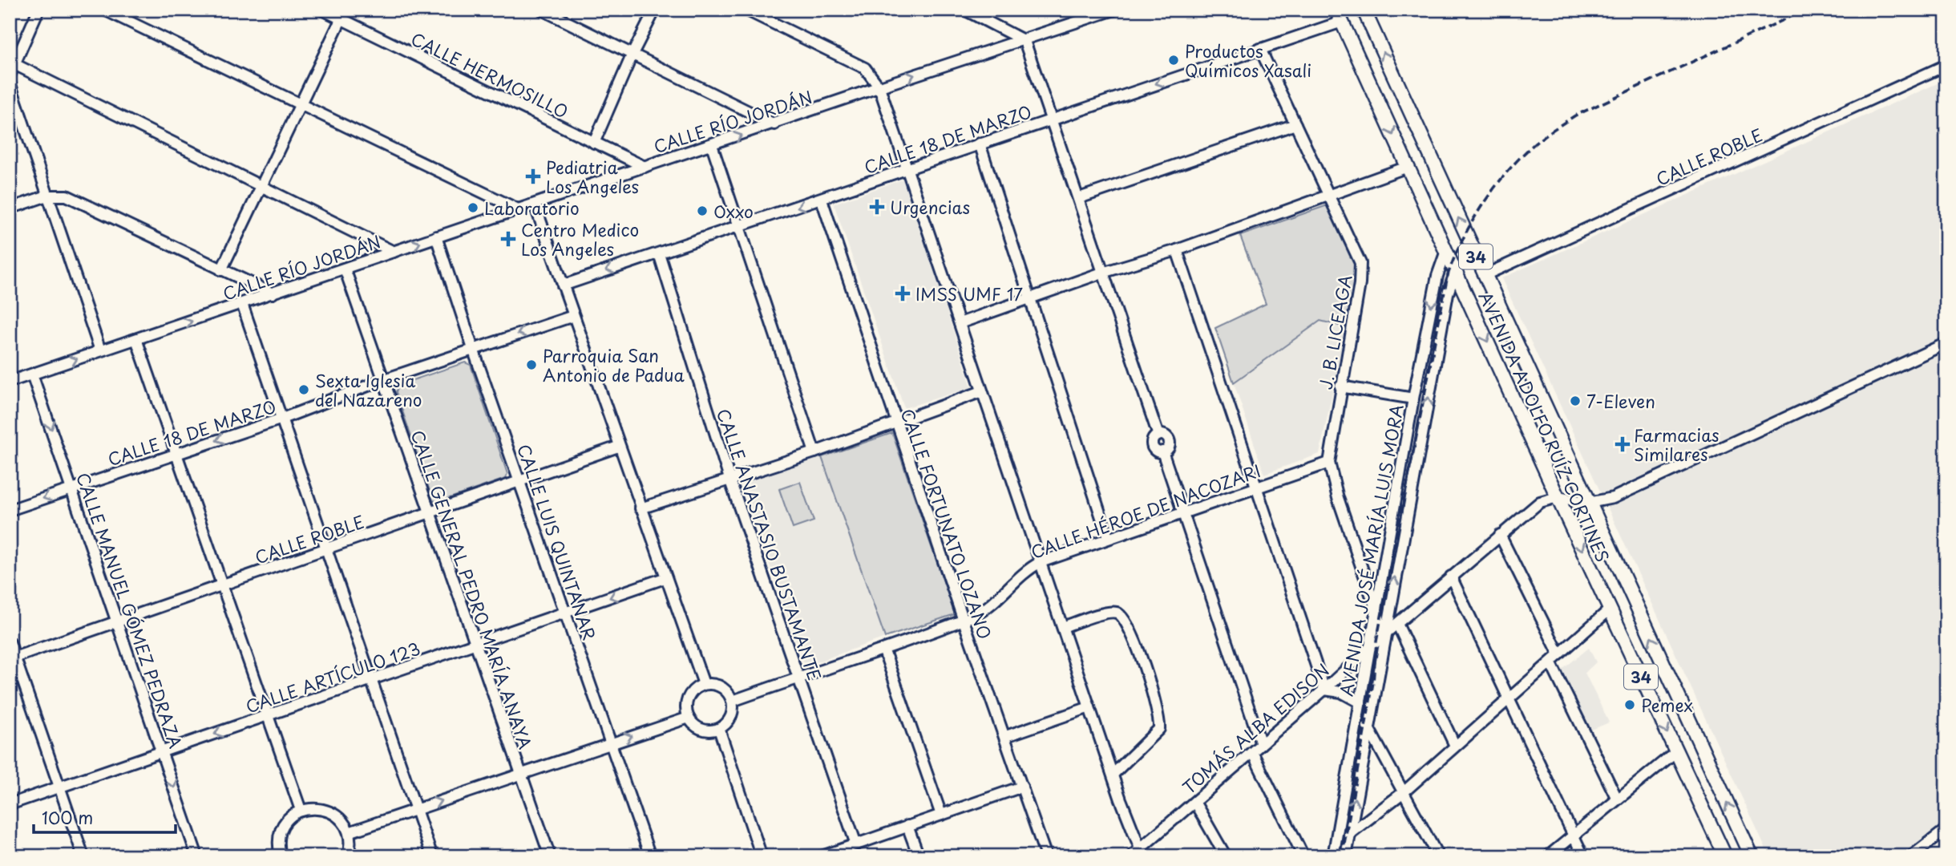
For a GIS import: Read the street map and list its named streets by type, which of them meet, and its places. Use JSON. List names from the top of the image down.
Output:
{
  "streets": {
    "main road": ["34", "AVENIDA ADOLFO RUÍZ CORTINES"],
    "street": [
      "CALLE HERMOSILLO",
      "CALLE RÍO JORDÁN",
      "CALLE 18 DE MARZO",
      "CALLE ROBLE",
      "J. B. LICEAGA",
      "CALLE HÉROE DE NACOZARI",
      "CALLE FORTUNATO LOZANO",
      "CALLE LUIS QUINTANAR",
      "CALLE ANASTASIO BUSTAMANTE",
      "AVENIDA JOSÉ MARÍA LUIS MORA",
      "CALLE GENERAL PEDRO MARÍA ANAYA",
      "CALLE MANUEL GÓMEZ PEDRAZA",
      "CALLE ARTÍCULO 123",
      "TOMÁS ALBA EDISON"
    ]
  },
  "crossings": [
    ["CALLE HERMOSILLO", "CALLE RÍO JORDÁN"],
    ["CALLE RÍO JORDÁN", "CALLE LUIS QUINTANAR"],
    ["CALLE RÍO JORDÁN", "CALLE GENERAL PEDRO MARÍA ANAYA"],
    ["CALLE RÍO JORDÁN", "CALLE MANUEL GÓMEZ PEDRAZA"],
    ["CALLE 18 DE MARZO", "J. B. LICEAGA"],
    ["CALLE 18 DE MARZO", "AVENIDA ADOLFO RUÍZ CORTINES"],
    ["CALLE 18 DE MARZO", "CALLE FORTUNATO LOZANO"],
    ["CALLE 18 DE MARZO", "CALLE LUIS QUINTANAR"],
    ["CALLE 18 DE MARZO", "CALLE ANASTASIO BUSTAMANTE"],
    ["CALLE 18 DE MARZO", "CALLE GENERAL PEDRO MARÍA ANAYA"],
    ["CALLE 18 DE MARZO", "CALLE MANUEL GÓMEZ PEDRAZA"],
    ["CALLE ROBLE", "AVENIDA ADOLFO RUÍZ CORTINES"],
    ["CALLE ROBLE", "CALLE LUIS QUINTANAR"],
    ["CALLE ROBLE", "CALLE GENERAL PEDRO MARÍA ANAYA"],
    ["CALLE ROBLE", "CALLE MANUEL GÓMEZ PEDRAZA"],
    ["J. B. LICEAGA", "CALLE HÉROE DE NACOZARI"],
    ["J. B. LICEAGA", "AVENIDA JOSÉ MARÍA LUIS MORA"],
    ["J. B. LICEAGA", "TOMÁS ALBA EDISON"],
    ["AVENIDA ADOLFO RUÍZ CORTINES", "AVENIDA JOSÉ MARÍA LUIS MORA"],
    ["AVENIDA ADOLFO RUÍZ CORTINES", "TOMÁS ALBA EDISON"],
    ["CALLE HÉROE DE NACOZARI", "CALLE FORTUNATO LOZANO"],
    ["CALLE HÉROE DE NACOZARI", "CALLE ANASTASIO BUSTAMANTE"],
    ["CALLE LUIS QUINTANAR", "CALLE ARTÍCULO 123"],
    ["AVENIDA JOSÉ MARÍA LUIS MORA", "TOMÁS ALBA EDISON"],
    ["CALLE GENERAL PEDRO MARÍA ANAYA", "CALLE ARTÍCULO 123"],
    ["CALLE MANUEL GÓMEZ PEDRAZA", "CALLE ARTÍCULO 123"]
  ],
  "one_way": ["CALLE RÍO JORDÁN", "CALLE MANUEL GÓMEZ PEDRAZA"],
  "places": {
    "other": [
      "Productos Químicos Xasali",
      "Laboratorio",
      "Oxxo",
      "Parroquia San Antonio de Padua",
      "Sexta Iglesia del Nazareno",
      "7-Eleven",
      "Pemex"
    ],
    "health": [
      "Pediatria Los Angeles",
      "Urgencias",
      "Centro Medico Los Angeles",
      "IMSS UMF 17",
      "Farmacias Similares"
    ]
  },
  "scale_bar": "100 m"
}
